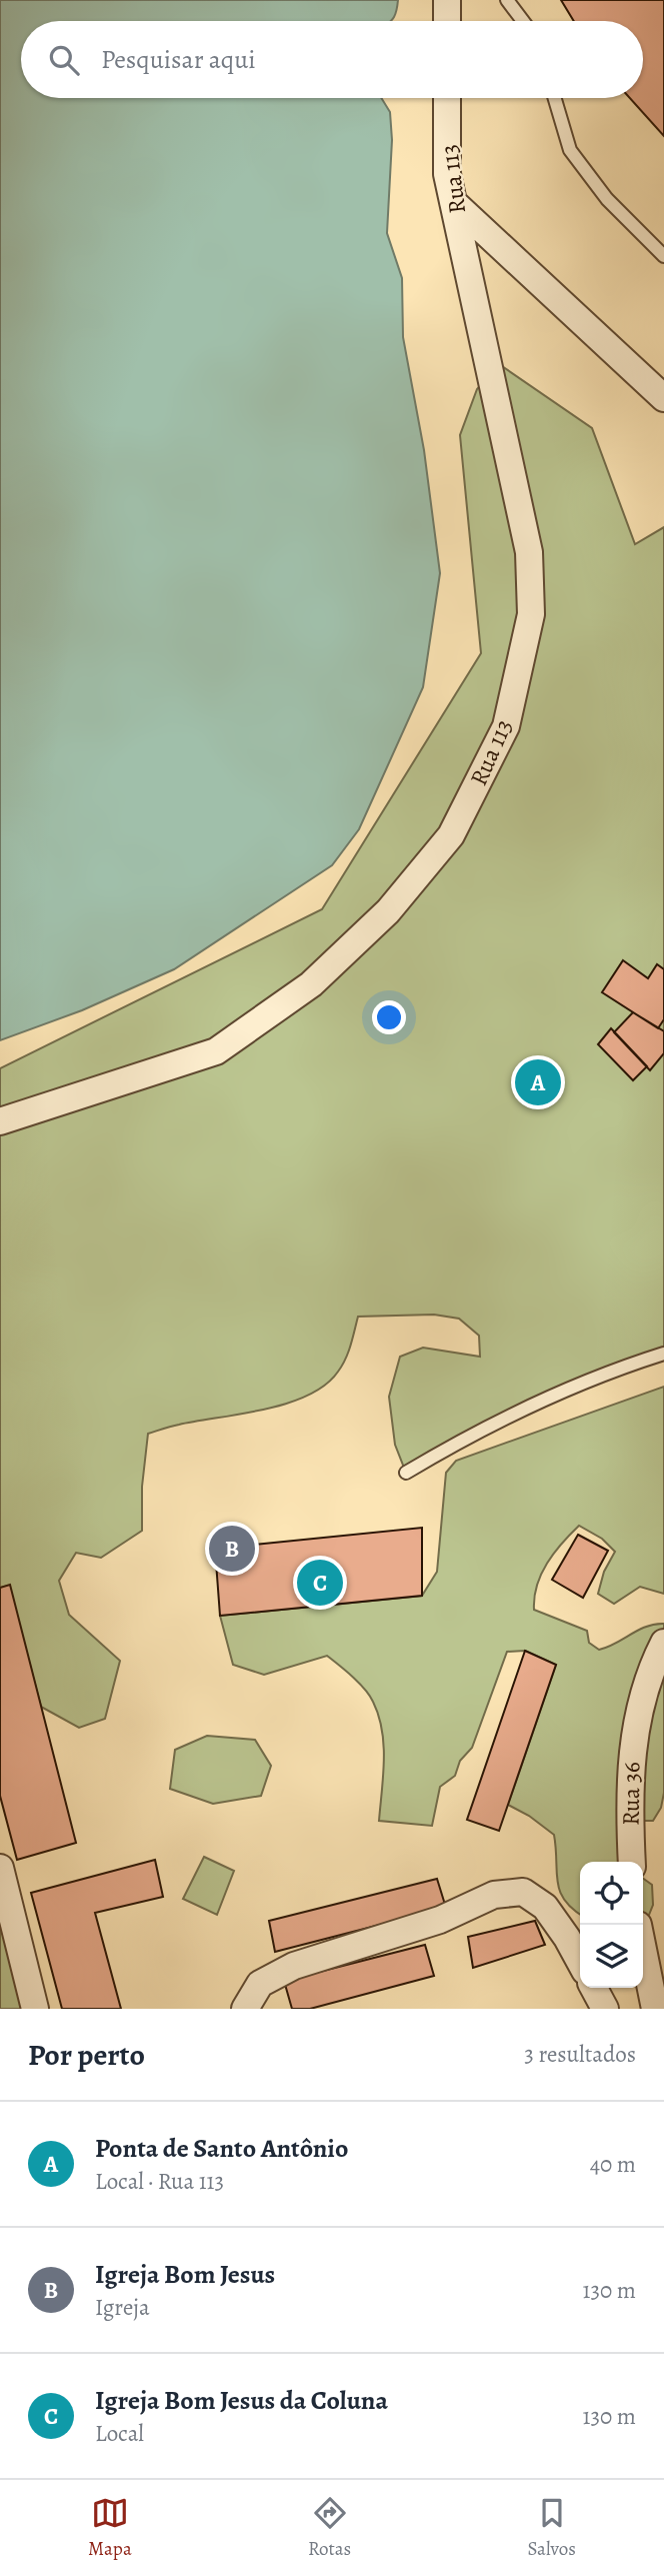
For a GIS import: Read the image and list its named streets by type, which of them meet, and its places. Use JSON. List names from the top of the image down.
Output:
{
  "streets": {
    "street": ["Rua 113", "Rua 36"]
  },
  "page": {
    "search": "Pesquisar aqui",
    "pins": ["A", "B", "C"],
    "heading": ["Por perto", "3 resultados"],
    "list": [
      {
        "mark": "A",
        "name": "Ponta de Santo Antônio",
        "note": "Local · Rua 113",
        "value": "40 m"
      },
      {
        "mark": "B",
        "name": "Igreja Bom Jesus",
        "note": "Igreja",
        "value": "130 m"
      },
      {
        "mark": "C",
        "name": "Igreja Bom Jesus da Coluna",
        "note": "Local",
        "value": "130 m"
      }
    ],
    "nav": ["Mapa", "Rotas", "Salvos"]
  }
}
